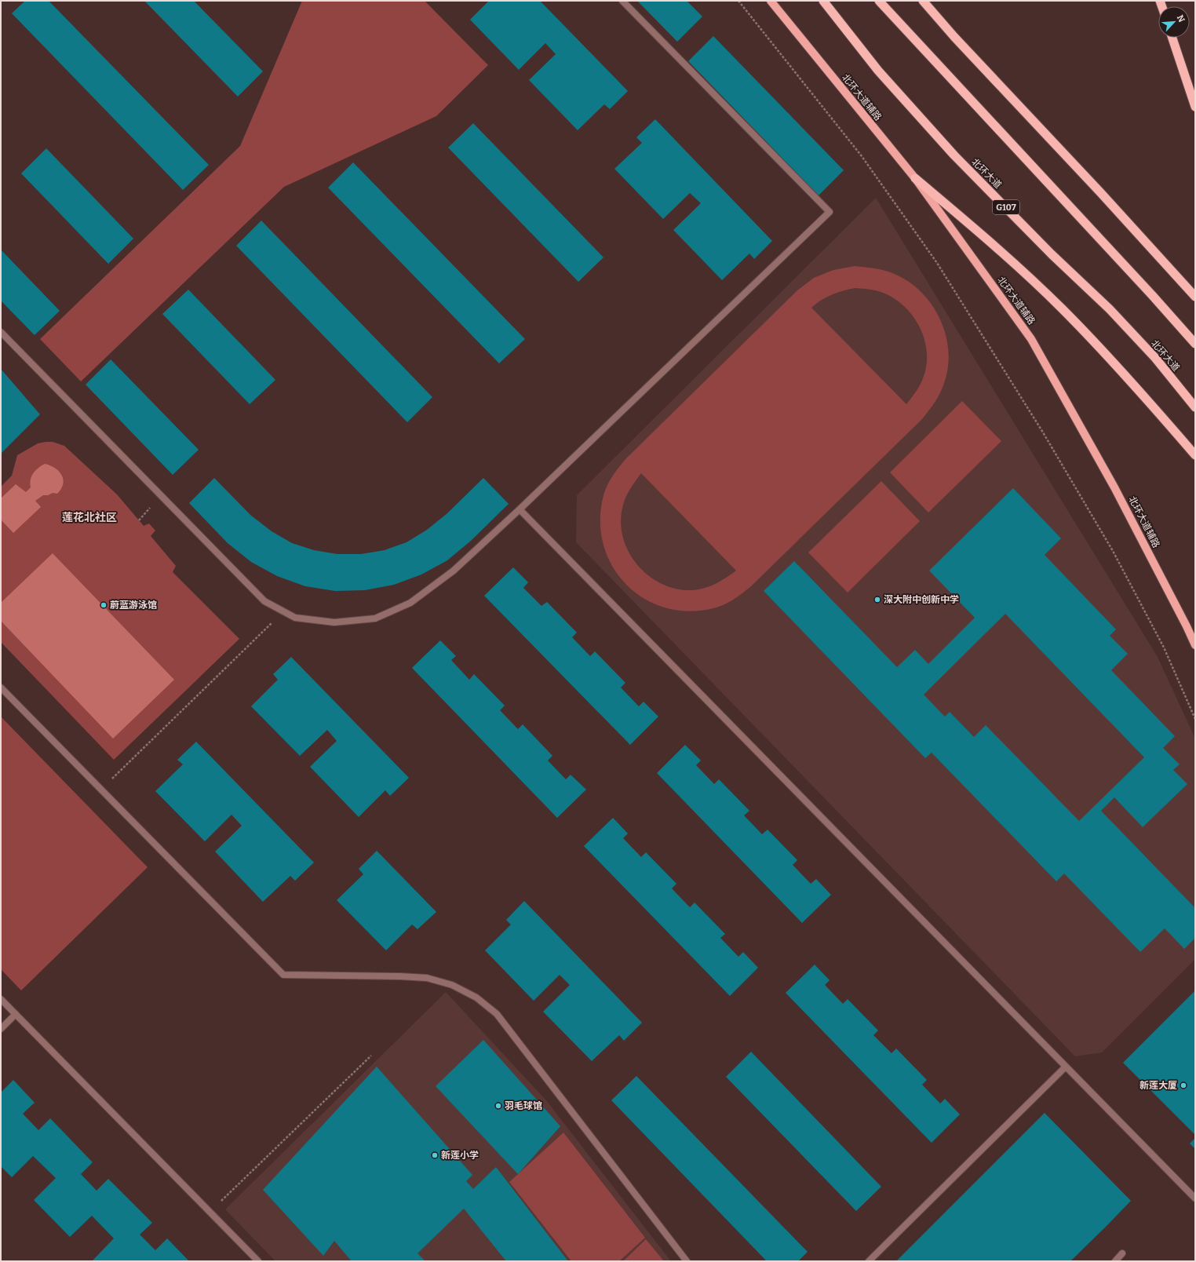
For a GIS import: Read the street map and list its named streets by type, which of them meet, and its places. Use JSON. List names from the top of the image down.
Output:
{
  "streets": {
    "highway": ["北环大道", "G107"],
    "main road": ["北环大道辅路"]
  },
  "districts": ["莲花北社区"],
  "places": [
    "深大附中创新中学",
    "蔚蓝游泳馆",
    "新莲大厦",
    "羽毛球馆",
    "新莲小学"
  ],
  "north": "top right"
}
